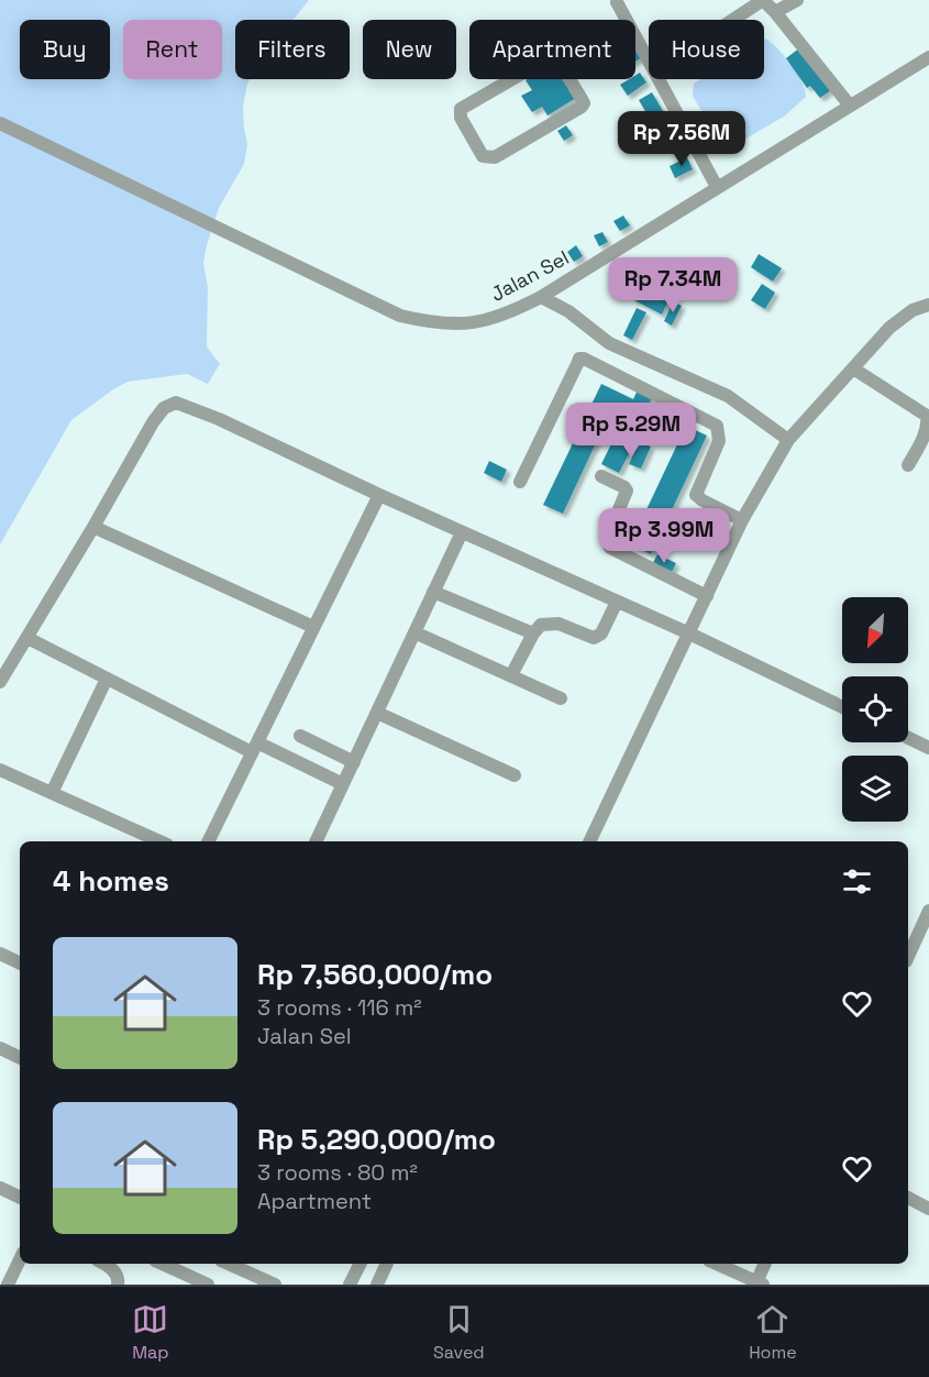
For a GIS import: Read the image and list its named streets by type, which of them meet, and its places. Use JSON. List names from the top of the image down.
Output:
{
  "streets": {
    "street": ["Jalan Sel"]
  },
  "north": "bottom left",
  "page": {
    "chip": [
      "Buy",
      "Rent",
      "Filters",
      "New",
      "Apartment",
      "House"
    ],
    "price": [
      "Rp 7.56M",
      "Rp 7.34M",
      "Rp 5.29M",
      "Rp 3.99M"
    ],
    "heading": "4 homes",
    "list": [
      {
        "name": "Rp 7,560,000/mo",
        "note": "3 rooms · 116 m² · Jalan Sel"
      },
      {
        "name": "Rp 5,290,000/mo",
        "note": "3 rooms · 80 m² · Apartment"
      }
    ],
    "tabs": ["Map", "Saved", "Home"]
  }
}
